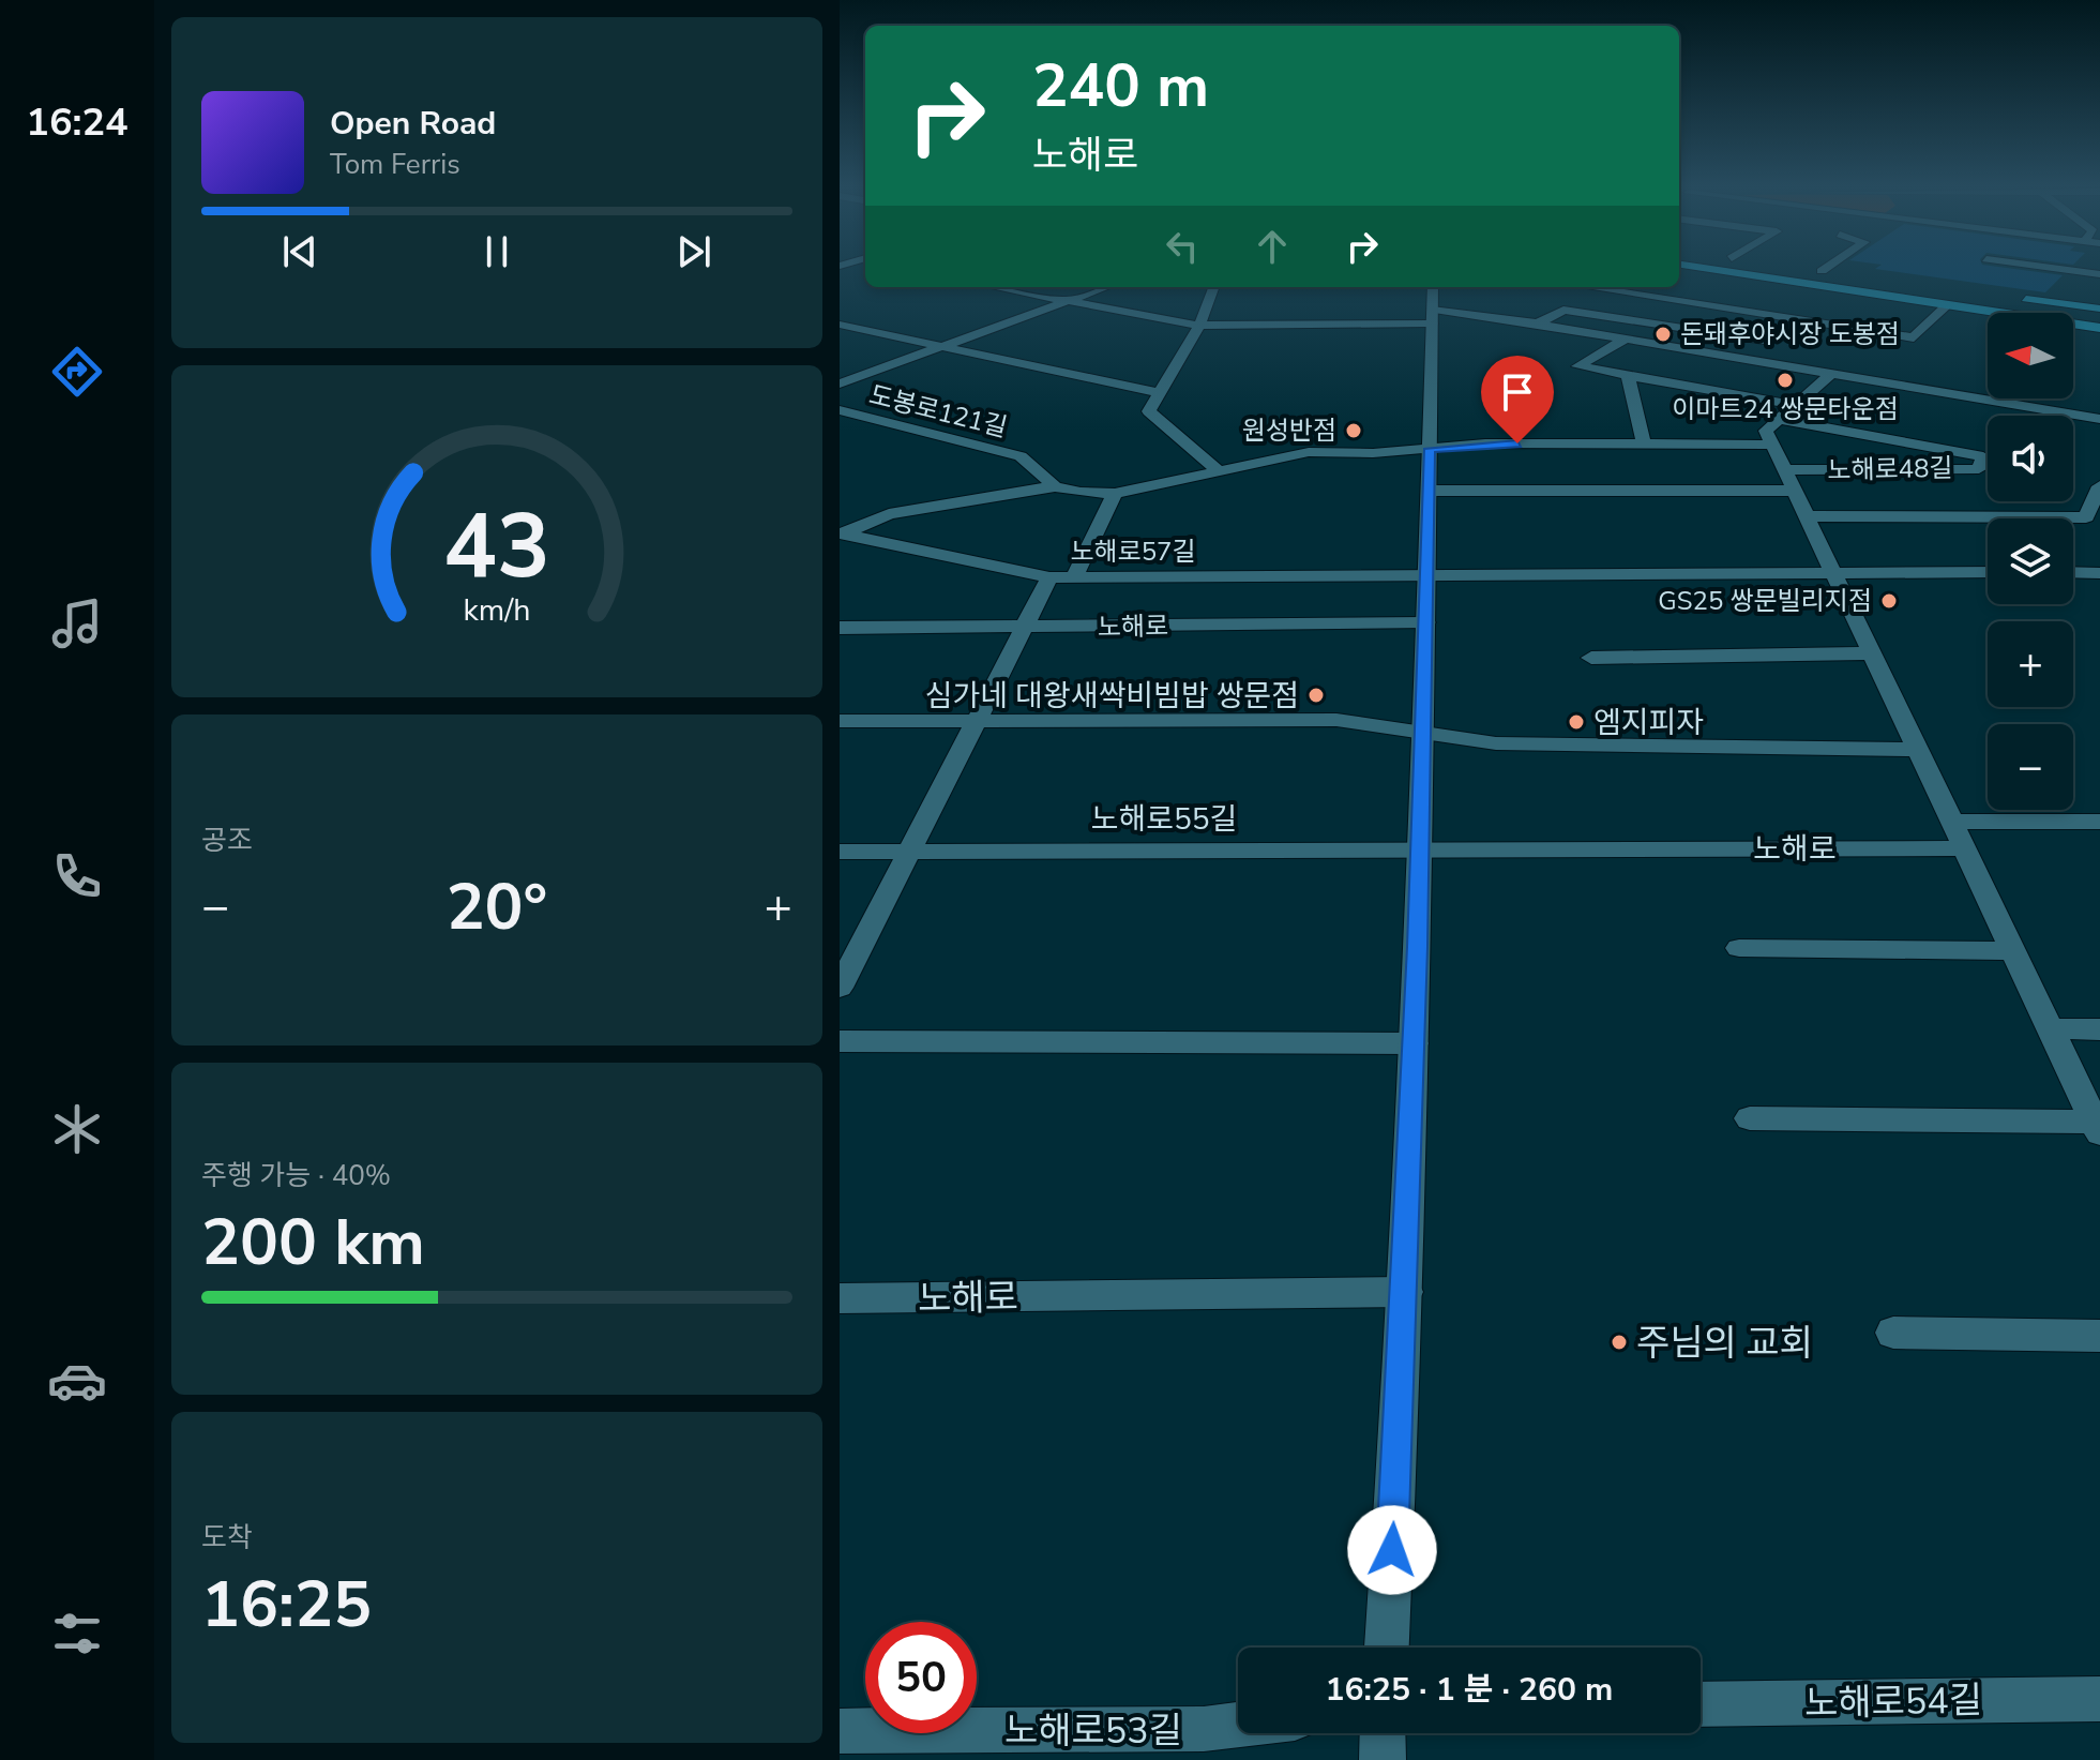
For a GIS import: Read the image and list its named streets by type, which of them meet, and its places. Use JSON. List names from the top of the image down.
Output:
{
  "streets": {
    "street": [
      "도봉로121길",
      "노해로48길",
      "노해로57길",
      "노해로",
      "노해로55길",
      "노해로54길",
      "노해로53길"
    ]
  },
  "crossings": [
    ["도봉로121길", "노해로57길"],
    ["노해로48길", "노해로"],
    ["노해로", "노해로55길"]
  ],
  "places": [
    "돈돼후야시장 도봉점",
    "이마트24 쌍문타운점",
    "원성반점",
    "GS25 쌍문빌리지점",
    "심가네 대왕새싹비빔밥 쌍문점",
    "엠지피자",
    "주님의 교회"
  ],
  "north": "left",
  "page": {
    "tabs": "16:24",
    "turn": ["240 m", "노해로"],
    "song": ["Open Road", "Tom Ferris"],
    "map_buttons": ["+", "−"],
    "tile": [
      "공조",
      ["주행 가능 · 40%", "200 km"],
      ["도착", "16:25"]
    ],
    "heat": ["−", "20°", "+"],
    "limit": "50",
    "trip": "16:25 · 1 분 · 260 m",
    "gauge": ["43", "km/h"]
  }
}
